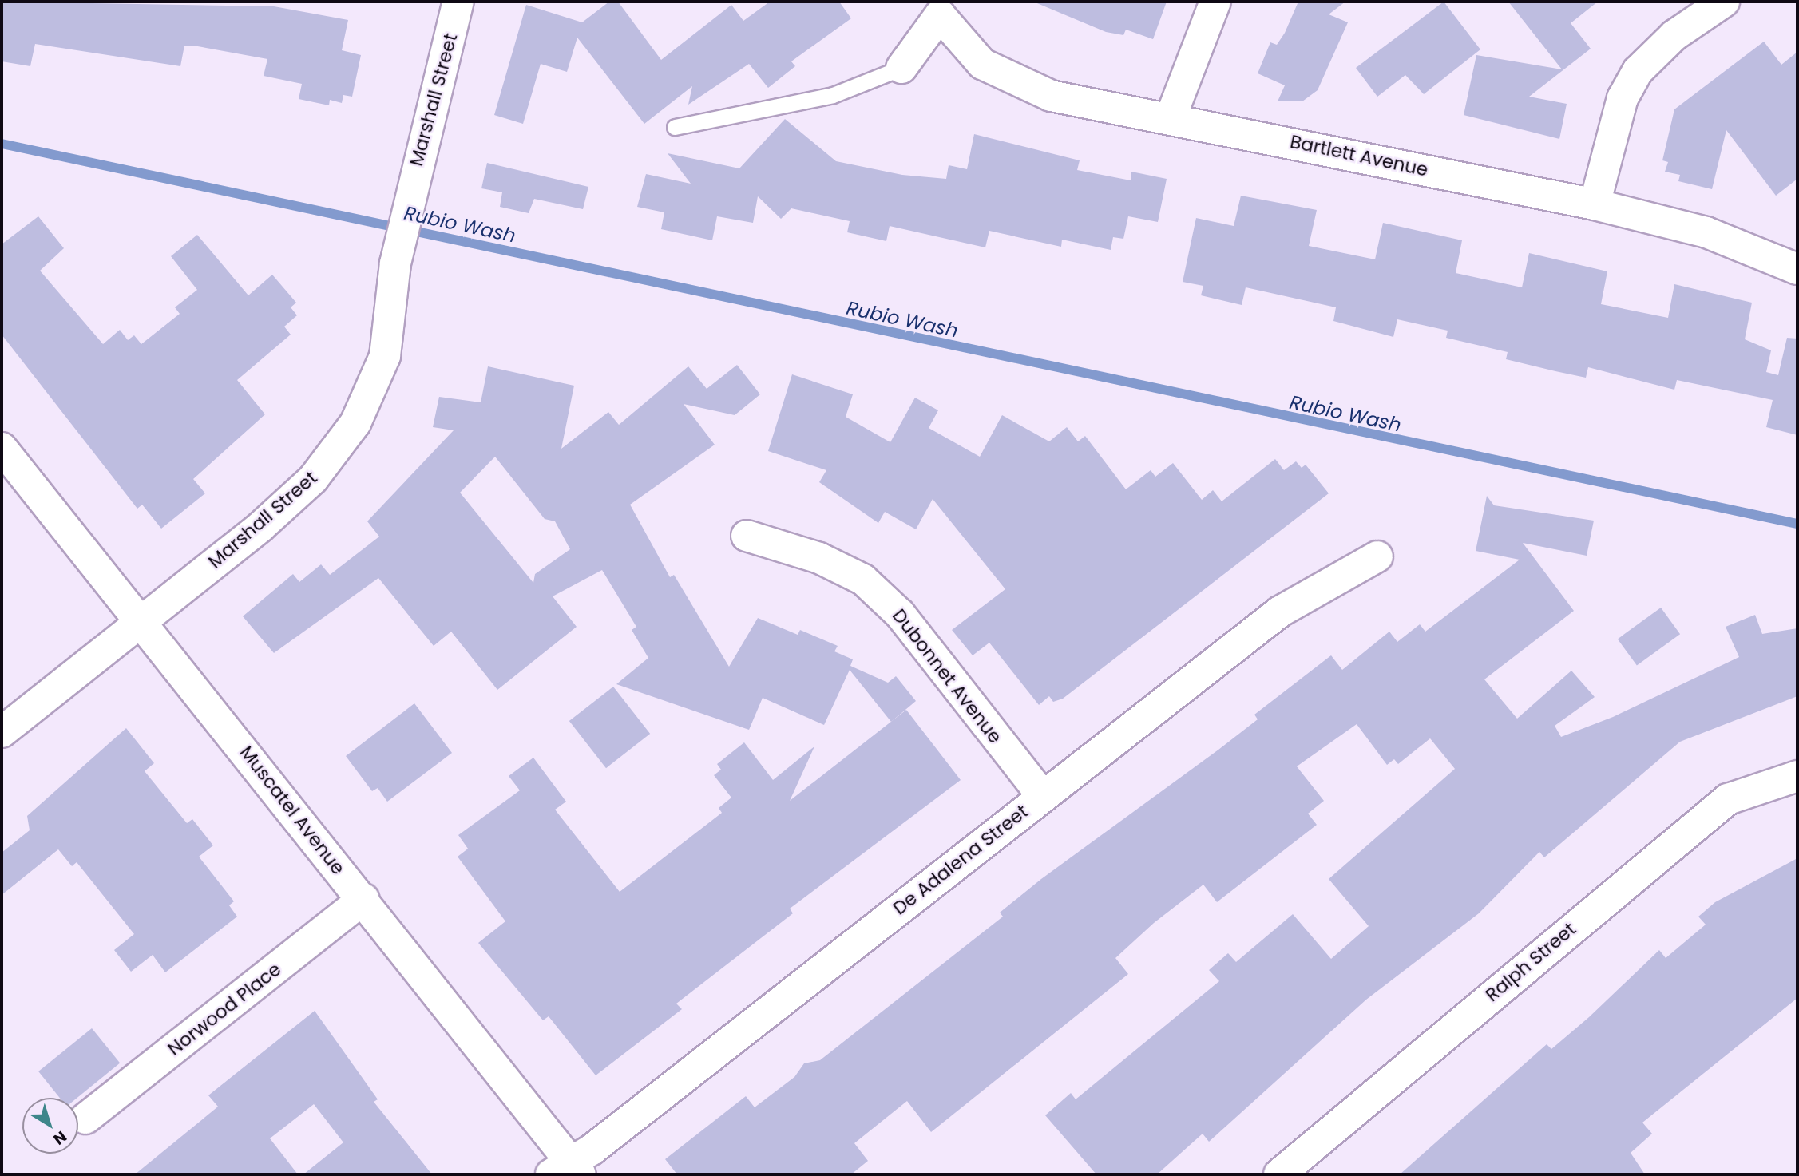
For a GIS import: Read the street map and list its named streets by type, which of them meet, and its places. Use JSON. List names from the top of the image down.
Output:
{
  "streets": {
    "street": [
      "Marshall Street",
      "Bartlett Avenue",
      "Dubonnet Avenue",
      "Muscatel Avenue",
      "De Adalena Street",
      "Ralph Street",
      "Norwood Place"
    ]
  },
  "crossings": [
    ["Marshall Street", "Muscatel Avenue"],
    ["Dubonnet Avenue", "De Adalena Street"],
    ["Muscatel Avenue", "De Adalena Street"],
    ["Muscatel Avenue", "Norwood Place"]
  ],
  "water": ["Rubio Wash"],
  "north": "bottom right"
}
